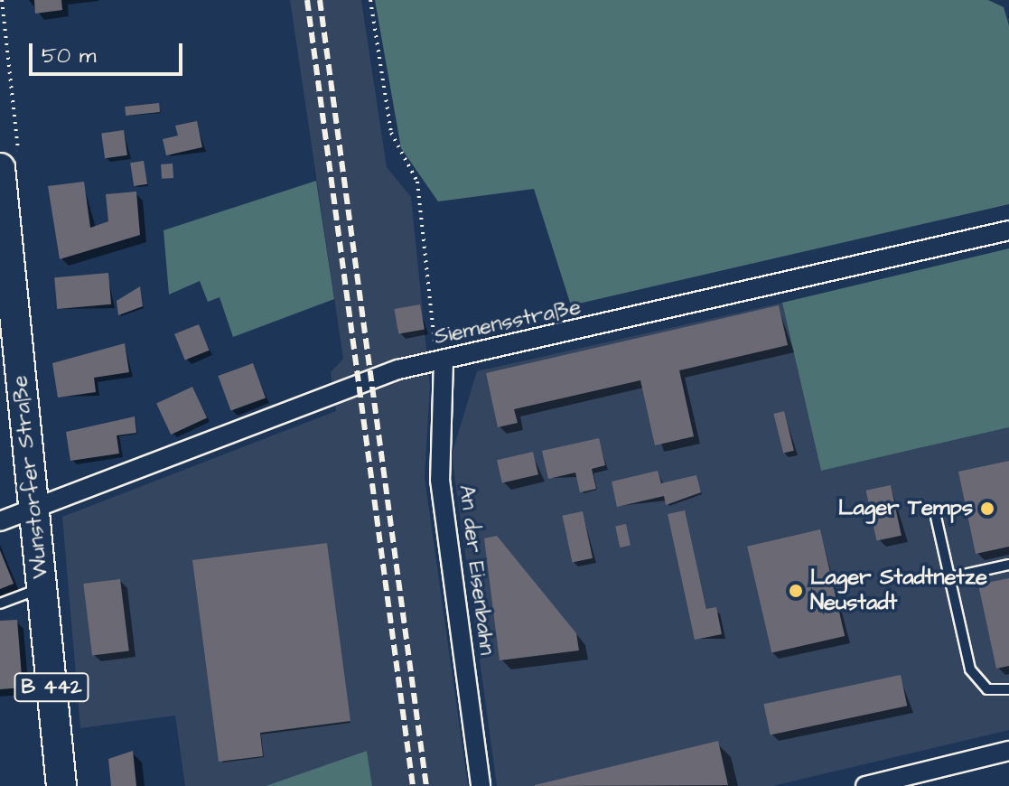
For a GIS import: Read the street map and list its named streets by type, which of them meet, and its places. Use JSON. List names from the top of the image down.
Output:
{
  "streets": {
    "main road": ["Wunstorfer Straße", "B 442"],
    "street": ["Siemensstraße", "An der Eisenbahn"]
  },
  "crossings": [
    ["Siemensstraße", "Wunstorfer Straße"],
    ["Siemensstraße", "An der Eisenbahn"]
  ],
  "places": ["Lager Temps", "Lager Stadtnetze Neustadt"],
  "scale_bar": "50 m"
}
